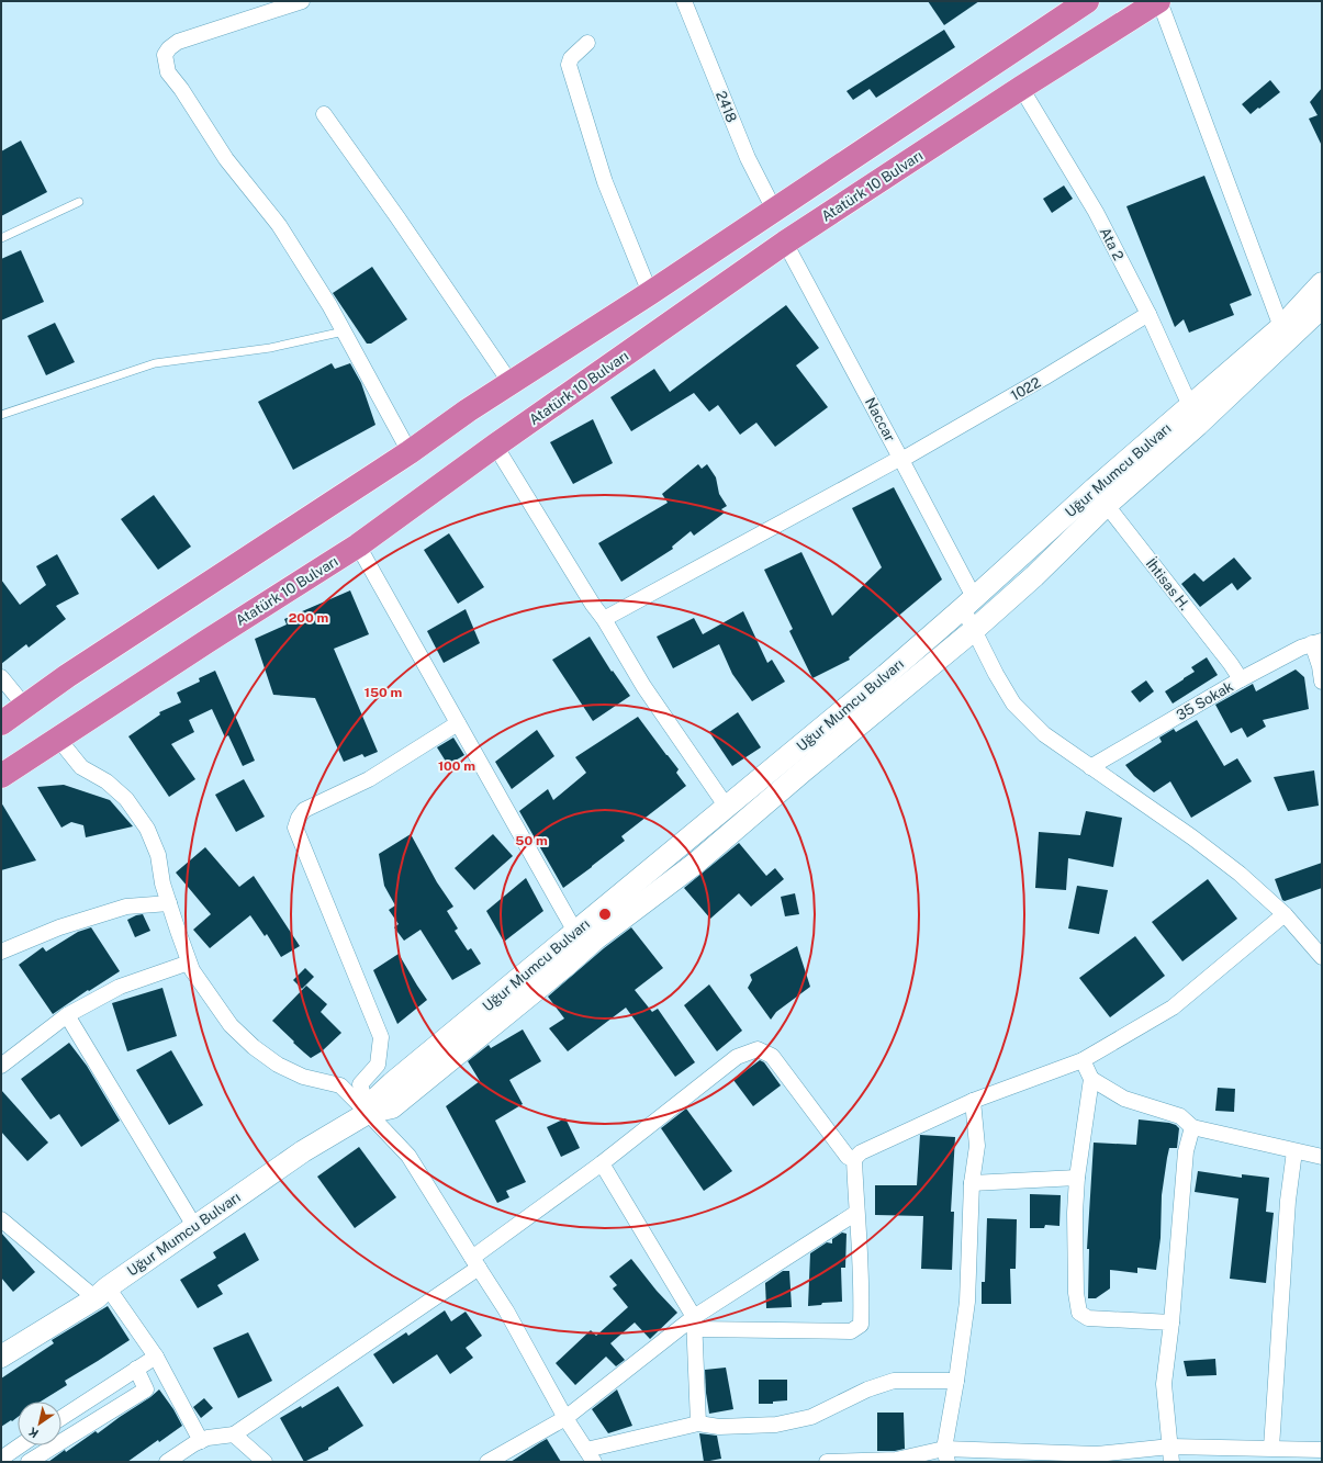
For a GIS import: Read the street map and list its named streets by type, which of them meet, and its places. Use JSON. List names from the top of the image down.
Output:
{
  "streets": {
    "highway": ["Atatürk 10 Bulvarı"],
    "street": [
      "2418",
      "Ata 2",
      "1022",
      "Naccar",
      "Uğur Mumcu Bulvarı",
      "İhtisas H.",
      "35 Sokak"
    ]
  },
  "crossings": [
    ["Atatürk 10 Bulvarı", "Ata 2"],
    ["Atatürk 10 Bulvarı", "Naccar"],
    ["Ata 2", "1022"],
    ["Ata 2", "Uğur Mumcu Bulvarı"],
    ["1022", "Naccar"],
    ["Naccar", "Uğur Mumcu Bulvarı"],
    ["Naccar", "35 Sokak"],
    ["Uğur Mumcu Bulvarı", "İhtisas H."],
    ["İhtisas H.", "35 Sokak"]
  ],
  "north": "bottom left",
  "rings": [
    "200 m",
    "150 m",
    "100 m",
    "50 m"
  ]
}
